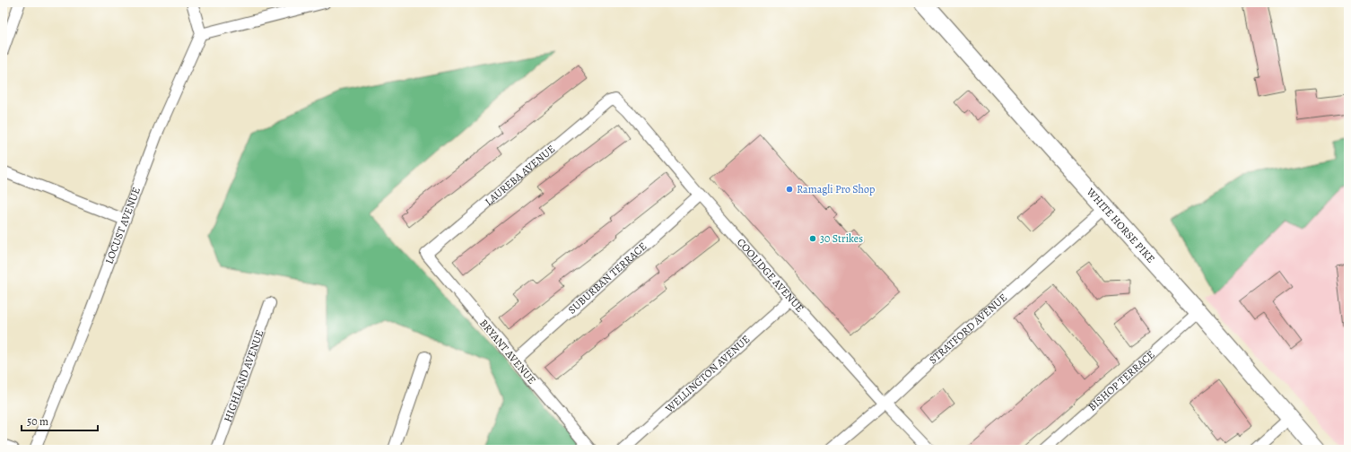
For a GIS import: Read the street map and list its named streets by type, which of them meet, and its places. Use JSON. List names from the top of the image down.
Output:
{
  "streets": {
    "highway": ["WHITE HORSE PIKE"],
    "street": [
      "LAUREBA AVENUE",
      "LOCUST AVENUE",
      "COOLIDGE AVENUE",
      "SUBURBAN TERRACE",
      "STRATFORD AVENUE",
      "BRYANT AVENUE",
      "WELLINGTON AVENUE",
      "HIGHLAND AVENUE",
      "BISHOP TERRACE"
    ]
  },
  "crossings": [
    ["LAUREBA AVENUE", "COOLIDGE AVENUE"],
    ["LAUREBA AVENUE", "BRYANT AVENUE"],
    ["WHITE HORSE PIKE", "STRATFORD AVENUE"],
    ["WHITE HORSE PIKE", "BISHOP TERRACE"],
    ["COOLIDGE AVENUE", "SUBURBAN TERRACE"],
    ["COOLIDGE AVENUE", "STRATFORD AVENUE"],
    ["COOLIDGE AVENUE", "WELLINGTON AVENUE"],
    ["SUBURBAN TERRACE", "BRYANT AVENUE"]
  ],
  "places": ["Ramagli Pro Shop", "30 Strikes"],
  "scale_bar": "50 m"
}
